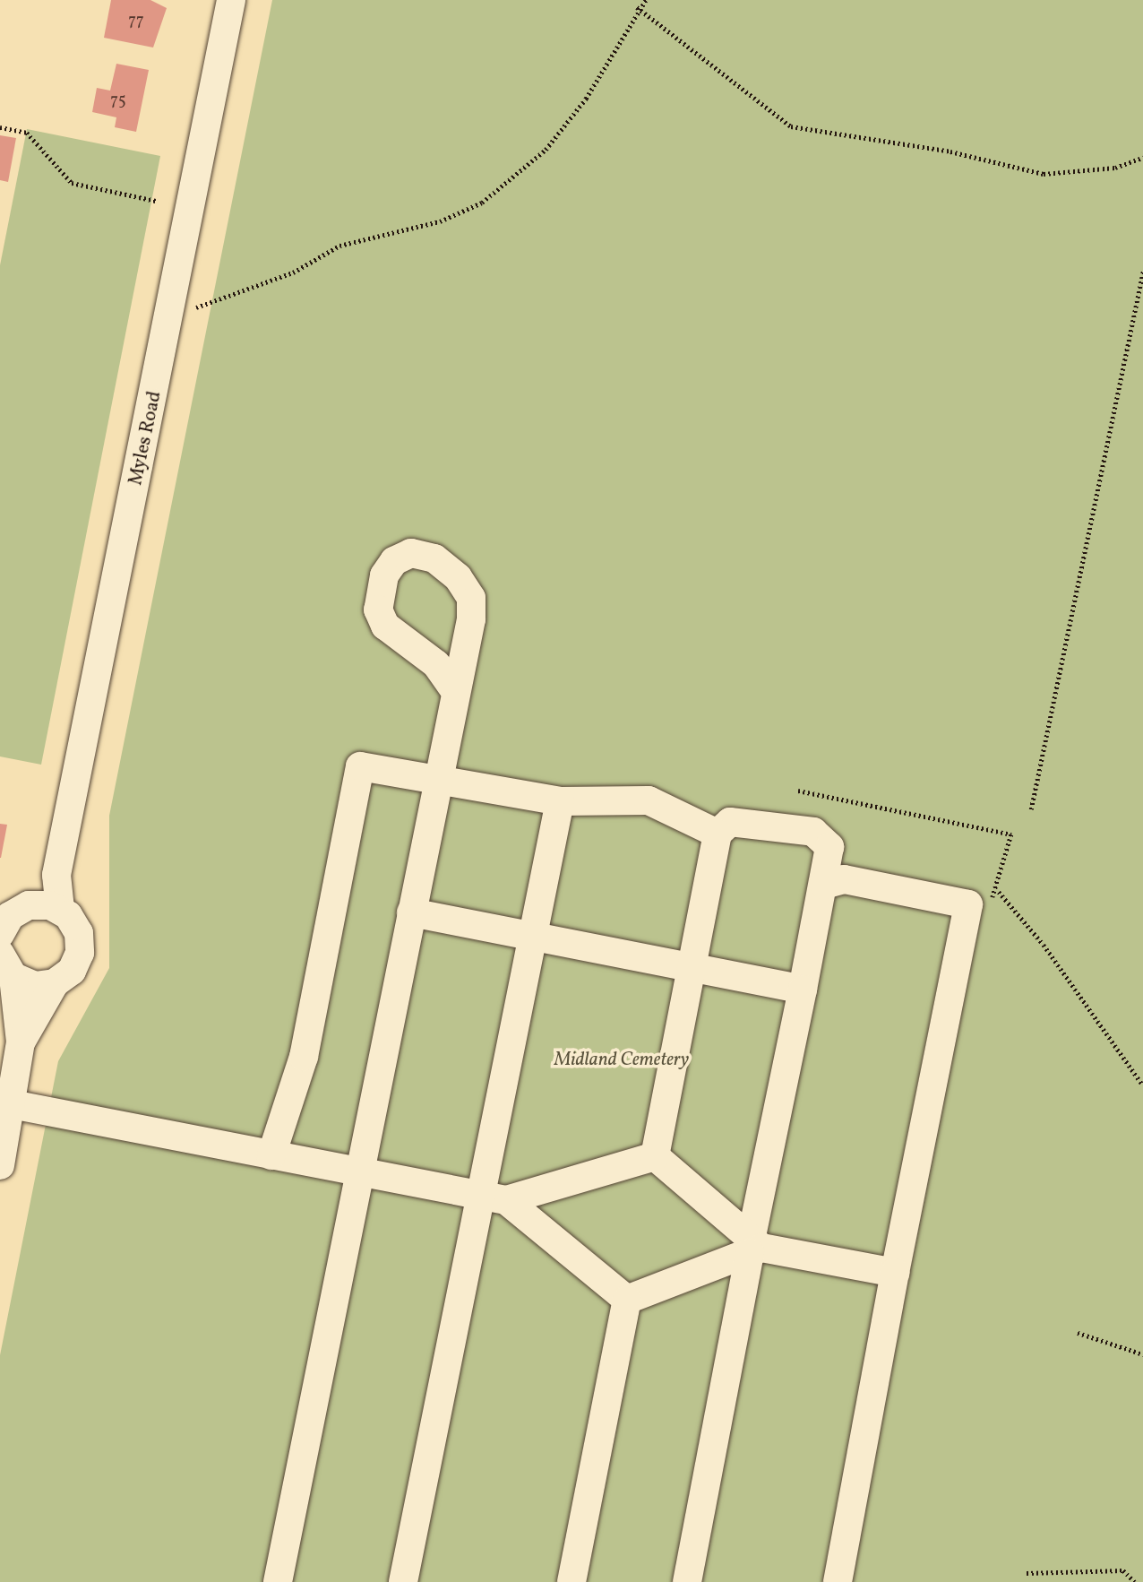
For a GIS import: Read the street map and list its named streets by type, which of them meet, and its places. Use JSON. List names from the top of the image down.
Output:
{
  "streets": {
    "street": ["Myles Road"]
  },
  "parks": ["Midland Cemetery"],
  "house_numbers": ["77", "75"]
}
